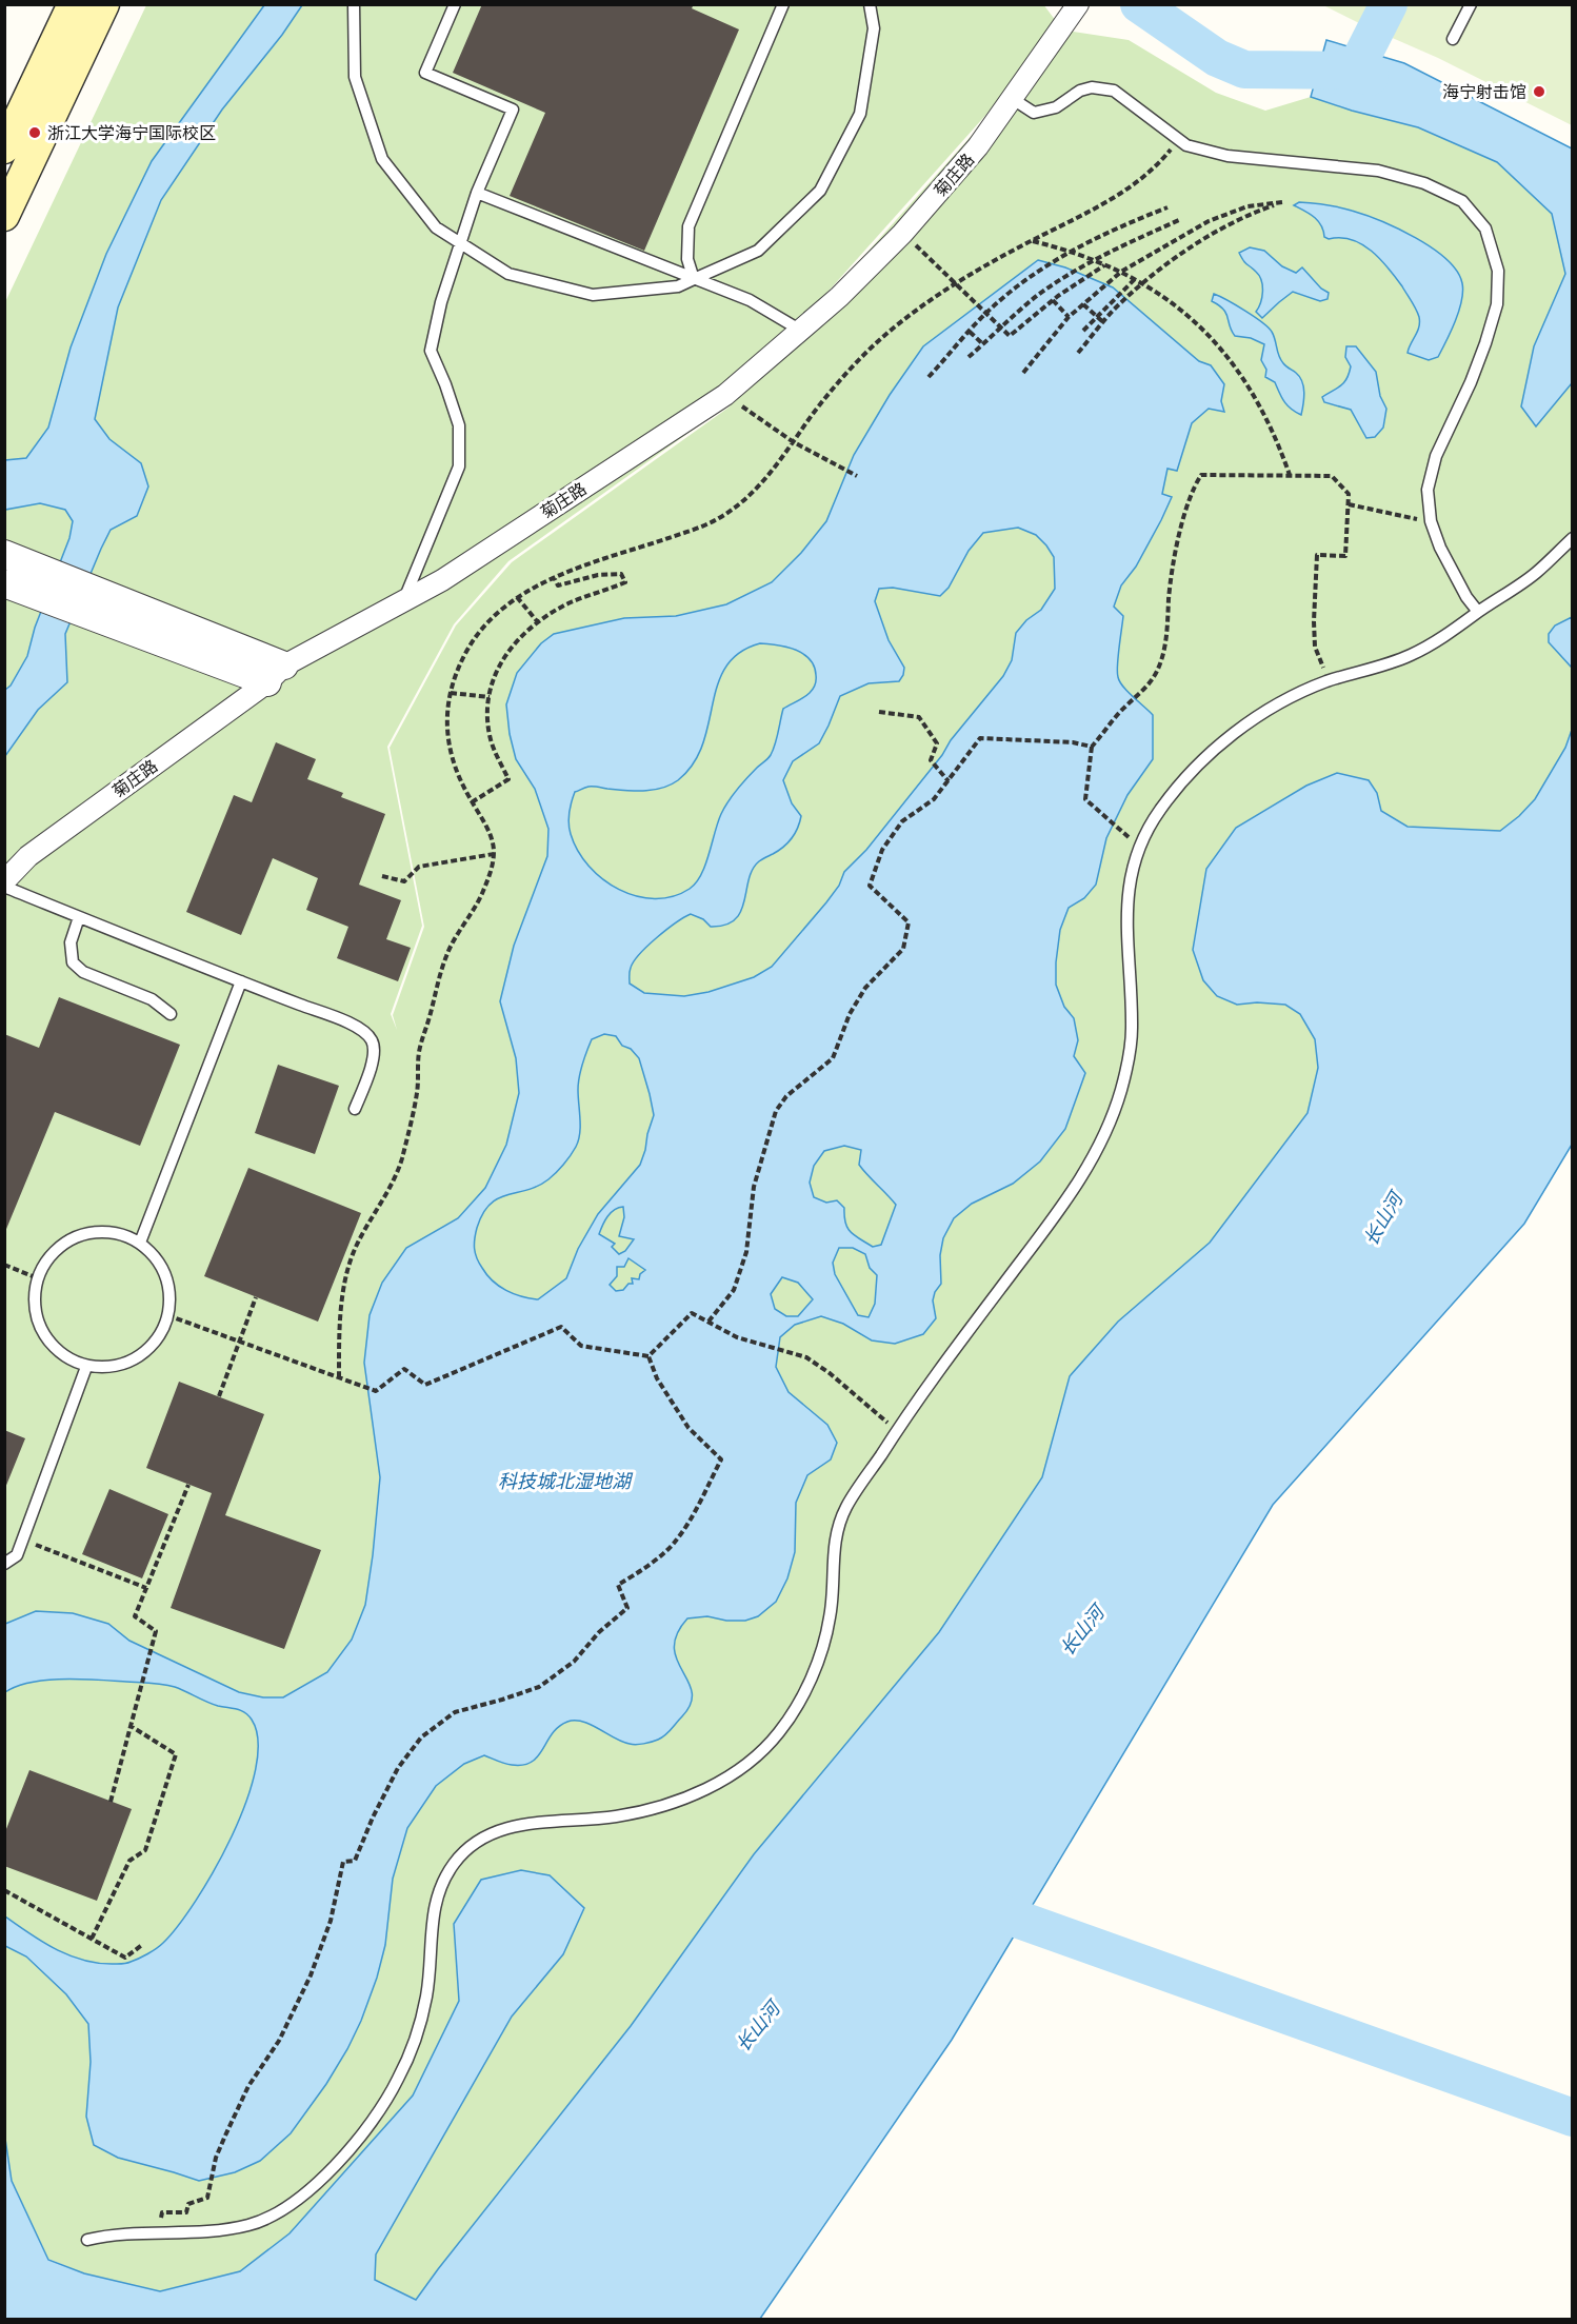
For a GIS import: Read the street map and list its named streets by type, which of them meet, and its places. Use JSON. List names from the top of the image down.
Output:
{
  "streets": {
    "street": ["菊庄路"]
  },
  "water": ["长山河", "科技城北湿地湖"],
  "places": ["海宁射击馆", "浙江大学海宁国际校区"]
}
